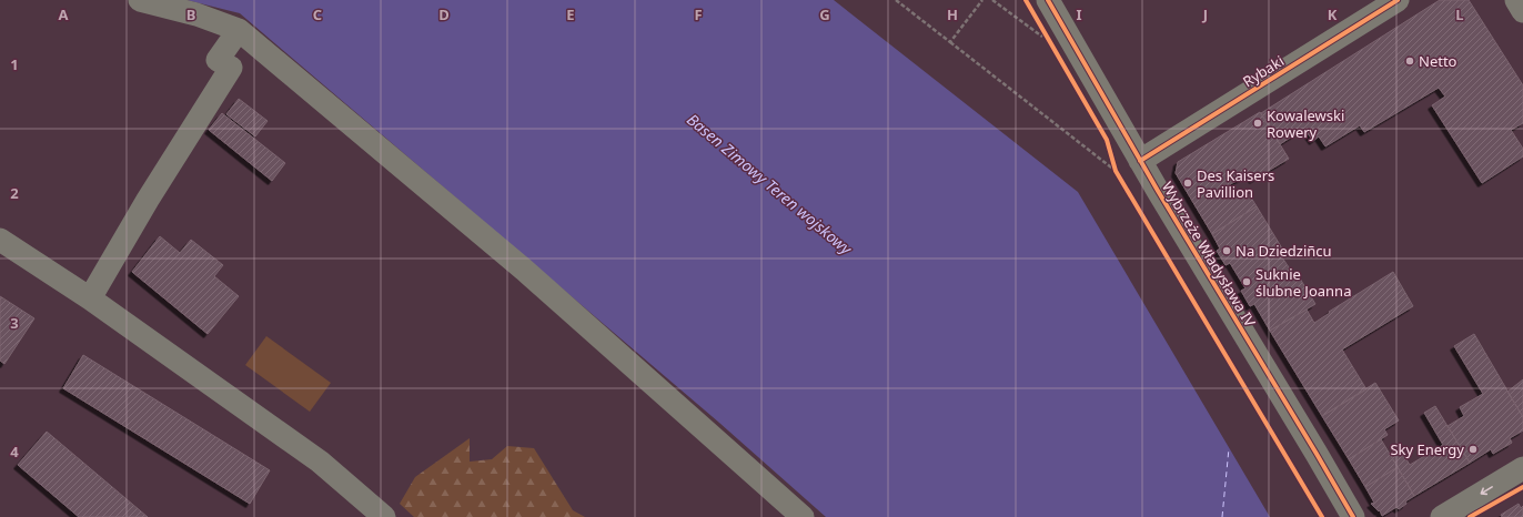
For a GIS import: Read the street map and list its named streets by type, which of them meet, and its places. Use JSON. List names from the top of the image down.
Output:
{
  "streets": {
    "street": ["Rybaki", "Wybrzeże Władysława IV"]
  },
  "crossings": [
    ["Rybaki", "Wybrzeże Władysława IV"]
  ],
  "water": ["Basen Zimowy Teren wojskowy"],
  "places": [
    "Netto",
    "Kowalewski Rowery",
    "Des Kaisers Pavillion",
    "Na Dziedziñcu",
    "Suknie ślubne Joanna",
    "Sky Energy"
  ],
  "grid": {
    "columns": [
      "A",
      "B",
      "C",
      "D",
      "E",
      "F",
      "G",
      "H",
      "I",
      "J",
      "K",
      "L"
    ],
    "rows": [
      "1",
      "2",
      "3",
      "4"
    ]
  }
}
